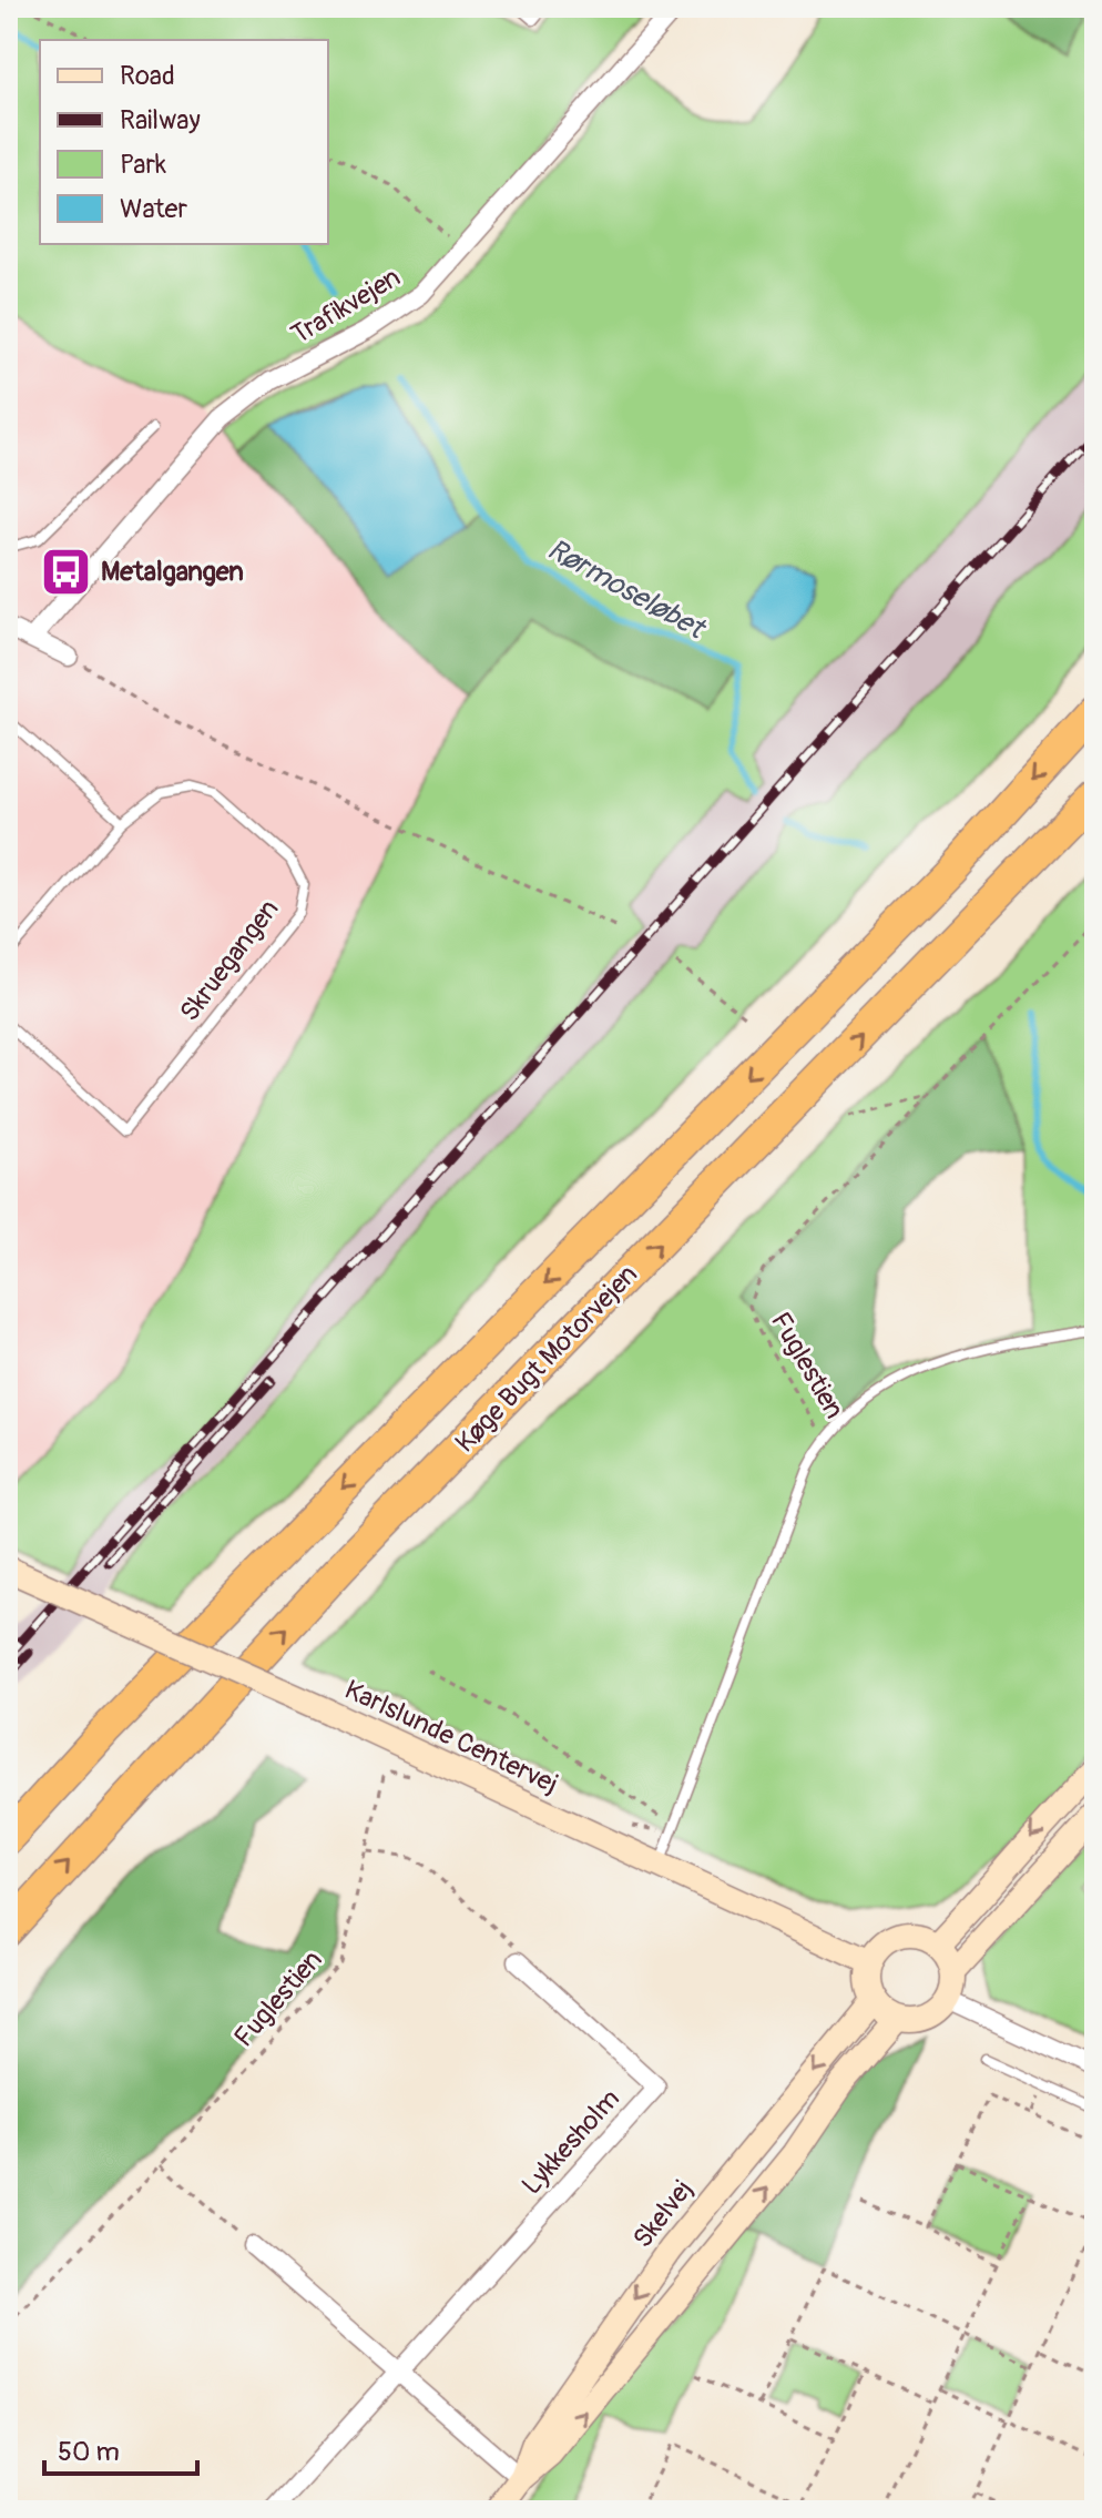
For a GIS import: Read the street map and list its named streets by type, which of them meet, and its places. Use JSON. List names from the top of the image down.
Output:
{
  "streets": {
    "highway": ["Køge Bugt Motorvejen"],
    "street": [
      "Trafikvejen",
      "Karlslunde Centervej",
      "Lykkesholm",
      "Skelvej"
    ],
    "lane": ["Skruegangen", "Fuglestien"]
  },
  "crossings": [
    ["Fuglestien", "Karlslunde Centervej"],
    ["Karlslunde Centervej", "Skelvej"]
  ],
  "water": ["Rørmoseløbet"],
  "places": {
    "bus stop": ["Metalgangen"]
  },
  "legend": [
    "Road",
    "Railway",
    "Park",
    "Water"
  ],
  "scale_bar": "50 m"
}
